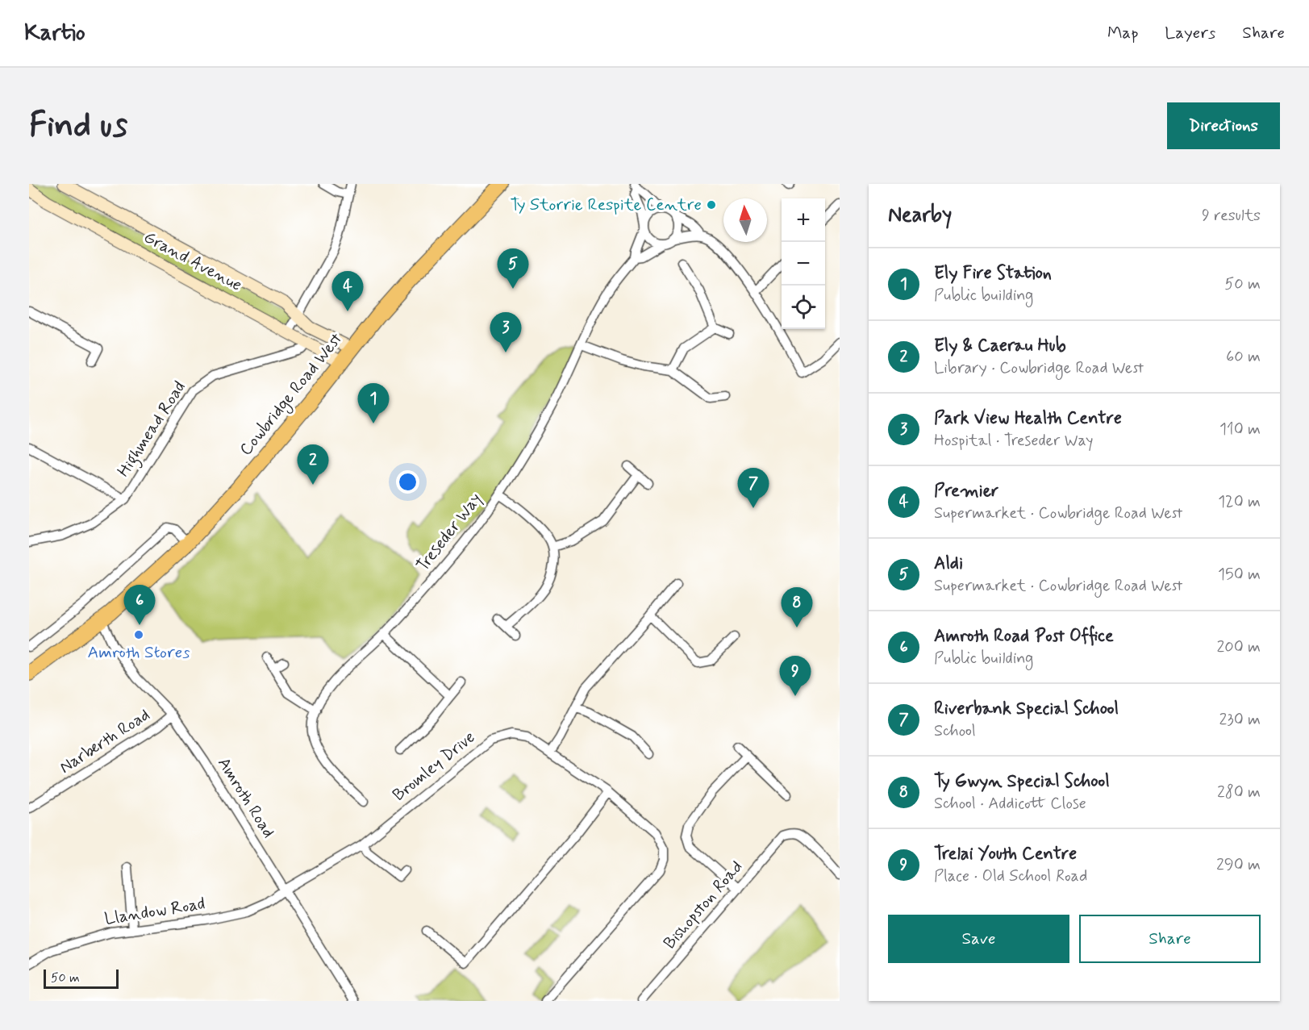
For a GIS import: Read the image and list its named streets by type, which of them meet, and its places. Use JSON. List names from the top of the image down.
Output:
{
  "streets": {
    "highway": ["Cowbridge Road West"],
    "street": [
      "Grand Avenue",
      "Highmead Road",
      "Treseder Way",
      "Narberth Road",
      "Bromley Drive",
      "Amroth Road",
      "Bishopston Road",
      "Llandow Road"
    ]
  },
  "crossings": [
    ["Grand Avenue", "Cowbridge Road West"],
    ["Grand Avenue", "Highmead Road"],
    ["Cowbridge Road West", "Amroth Road"],
    ["Narberth Road", "Amroth Road"],
    ["Bromley Drive", "Amroth Road"],
    ["Bromley Drive", "Llandow Road"],
    ["Amroth Road", "Llandow Road"]
  ],
  "places": ["Ty Storrie Respite Centre", "Amroth Stores"],
  "scale_bar": "50 m",
  "north": "top",
  "page": {
    "header": "Kartio",
    "nav": ["Map", "Layers", "Share"],
    "buttons": [
      "Directions",
      ["Save", "Share"]
    ],
    "title": "Find us",
    "heading": ["Nearby", "9 results"],
    "map_buttons": ["+", "−"],
    "list": [
      {
        "mark": "1",
        "name": "Ely Fire Station",
        "note": "Public building",
        "value": "50 m"
      },
      {
        "mark": "2",
        "name": "Ely & Caerau Hub",
        "note": "Library · Cowbridge Road West",
        "value": "60 m"
      },
      {
        "mark": "3",
        "name": "Park View Health Centre",
        "note": "Hospital · Treseder Way",
        "value": "110 m"
      },
      {
        "mark": "4",
        "name": "Premier",
        "note": "Supermarket · Cowbridge Road West",
        "value": "120 m"
      },
      {
        "mark": "5",
        "name": "Aldi",
        "note": "Supermarket · Cowbridge Road West",
        "value": "150 m"
      },
      {
        "mark": "6",
        "name": "Amroth Road Post Office",
        "note": "Public building",
        "value": "200 m"
      },
      {
        "mark": "7",
        "name": "Riverbank Special School",
        "note": "School",
        "value": "230 m"
      },
      {
        "mark": "8",
        "name": "Ty Gwyn Special School",
        "note": "School · Addicott Close",
        "value": "280 m"
      },
      {
        "mark": "9",
        "name": "Trelai Youth Centre",
        "note": "Place · Old School Road",
        "value": "290 m"
      }
    ],
    "pins": [
      "5",
      "4",
      "3",
      "1",
      "2",
      "7",
      "6",
      "8",
      "9"
    ],
    "scale": "50 m"
  }
}
